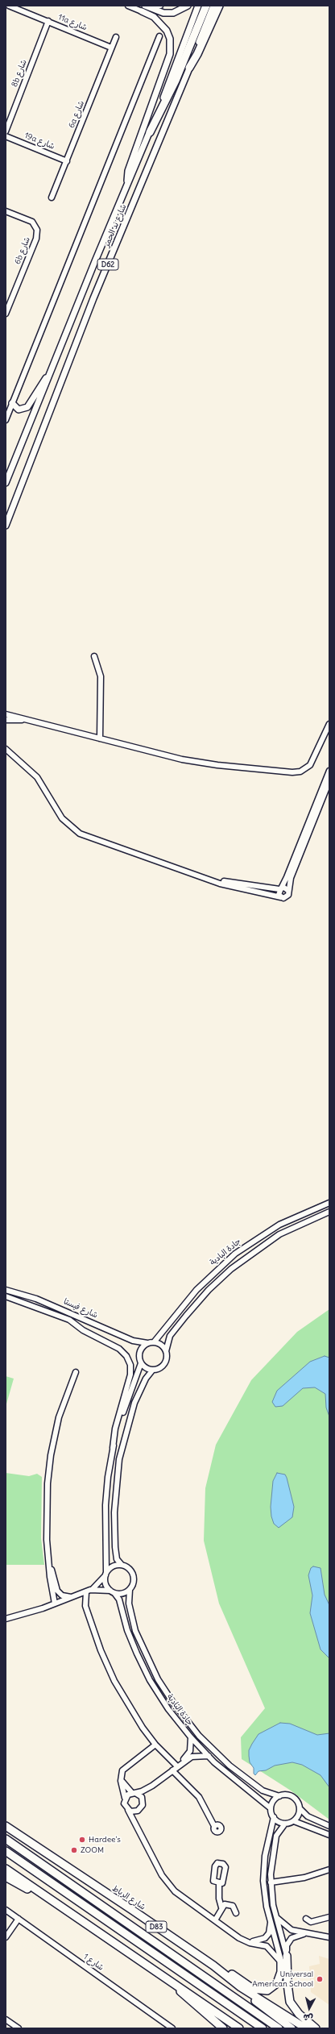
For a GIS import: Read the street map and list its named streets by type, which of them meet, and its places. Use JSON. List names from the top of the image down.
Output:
{
  "streets": {
    "highway": ["شارع الرباط", "D83"],
    "main road": ["شارع ند الحمر", "D62"],
    "street": [
      "11a شارع",
      "8b شارع",
      "6a شارع",
      "19a شارع",
      "6b شارع",
      "جادة البادية",
      "شارع فيستا",
      "شارع 1"
    ]
  },
  "crossings": [
    ["11a شارع", "8b شارع"],
    ["11a شارع", "6a شارع"],
    ["6a شارع", "19a شارع"],
    ["جادة البادية", "شارع فيستا"]
  ],
  "places": ["Hardee's", "ZOOM", "Universal American School"],
  "north": "bottom"
}
